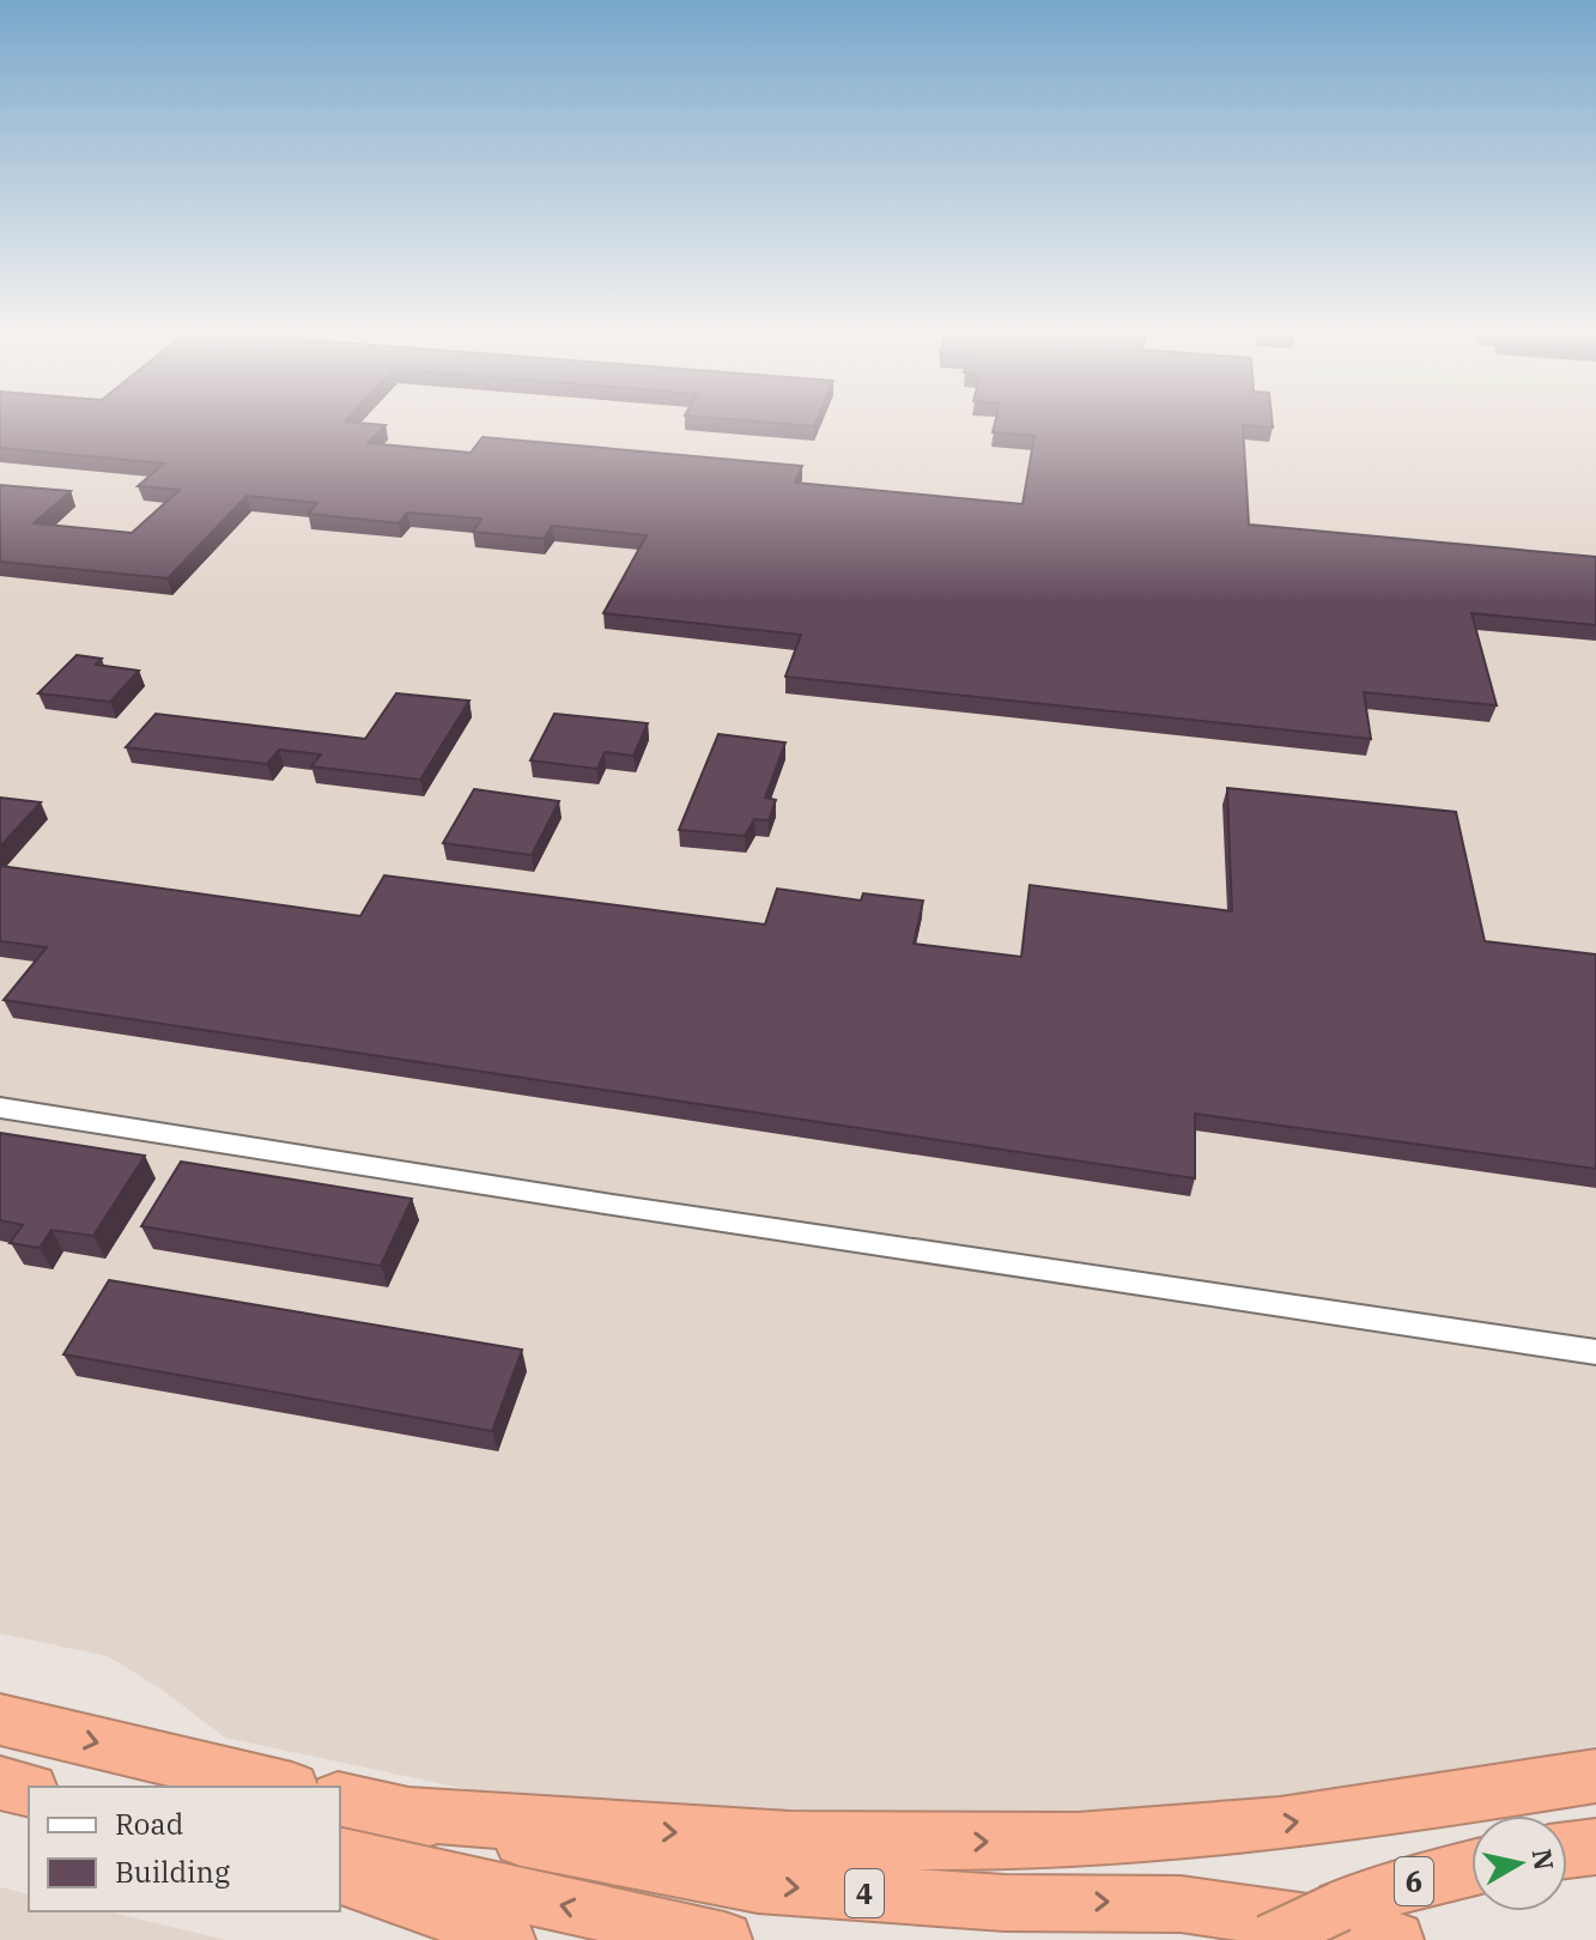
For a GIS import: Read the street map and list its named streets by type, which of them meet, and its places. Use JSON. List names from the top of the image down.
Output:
{
  "streets": {
    "highway": ["6", "4"]
  },
  "legend": ["Road", "Building"],
  "north": "right"
}
